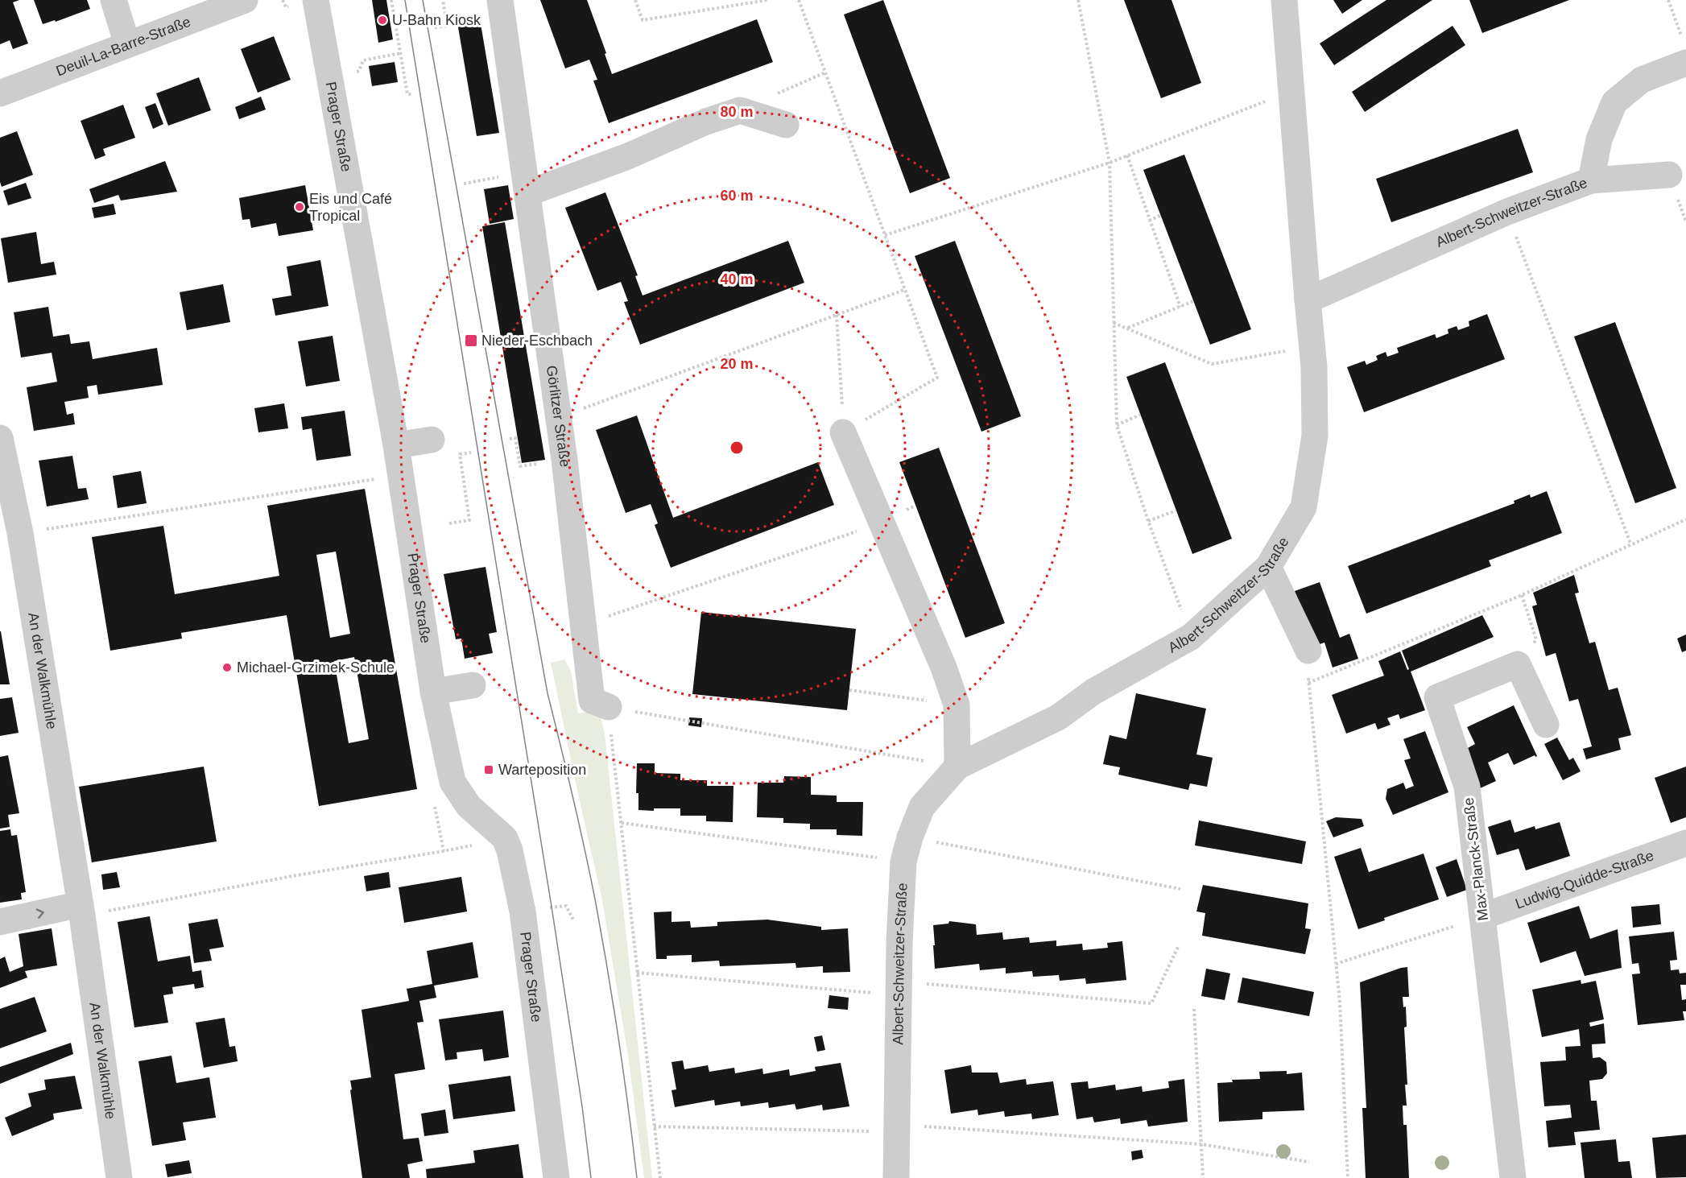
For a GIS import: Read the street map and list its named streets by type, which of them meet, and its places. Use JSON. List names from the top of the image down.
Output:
{
  "streets": {
    "street": [
      "Deuil-La-Barre-Straße",
      "Prager Straße",
      "Albert-Schweitzer-Straße",
      "Görlitzer Straße",
      "An der Walkmühle",
      "Max-Planck-Straße",
      "Ludwig-Quidde-Straße"
    ]
  },
  "crossings": [
    ["Max-Planck-Straße", "Ludwig-Quidde-Straße"]
  ],
  "places": {
    "other": ["U-Bahn Kiosk", "Eis und Café Tropical", "Michael-Grzimek-Schule"],
    "transit": ["Nieder-Eschbach", "Warteposition"]
  },
  "rings": [
    "80 m",
    "60 m",
    "40 m",
    "20 m"
  ]
}
